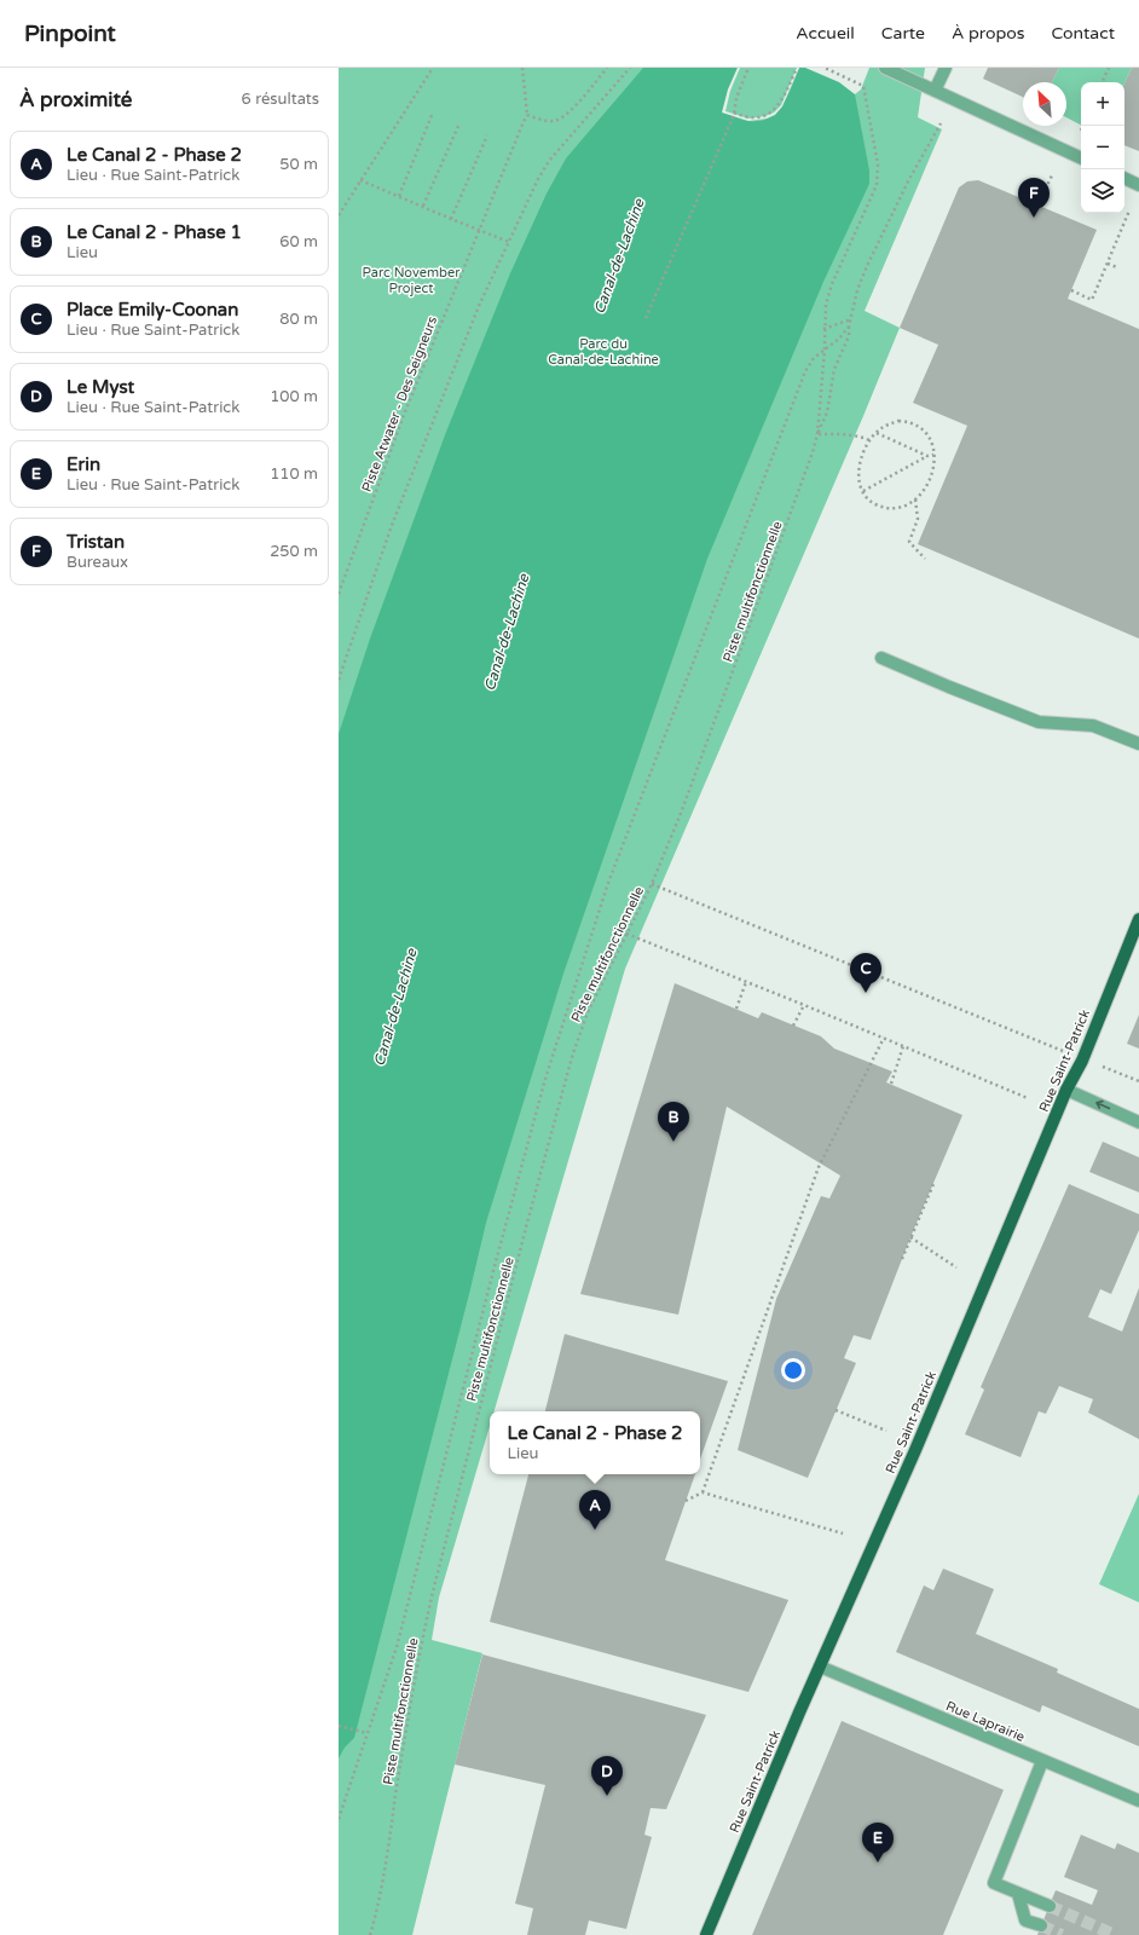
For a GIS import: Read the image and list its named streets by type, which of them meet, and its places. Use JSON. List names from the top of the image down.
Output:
{
  "streets": {
    "main road": ["Rue Saint-Patrick"],
    "street": ["Rue Laprairie"],
    "path": ["Piste Atwater - Des Seigneurs", "Piste multifonctionnelle"]
  },
  "crossings": [
    ["Rue Saint-Patrick", "Rue Laprairie"]
  ],
  "water": ["Canal-de-Lachine"],
  "parks": ["Parc November Project", "Parc du Canal-de-Lachine"],
  "north": "top left",
  "page": {
    "header": "Pinpoint",
    "nav": [
      "Accueil",
      "Carte",
      "À propos",
      "Contact"
    ],
    "heading": ["À proximité", "6 résultats"],
    "map_buttons": ["+", "−"],
    "list": [
      {
        "mark": "A",
        "name": "Le Canal 2 - Phase 2",
        "note": "Lieu · Rue Saint-Patrick",
        "value": "50 m"
      },
      {
        "mark": "B",
        "name": "Le Canal 2 - Phase 1",
        "note": "Lieu",
        "value": "60 m"
      },
      {
        "mark": "C",
        "name": "Place Emily-Coonan",
        "note": "Lieu · Rue Saint-Patrick",
        "value": "80 m"
      },
      {
        "mark": "D",
        "name": "Le Myst",
        "note": "Lieu · Rue Saint-Patrick",
        "value": "100 m"
      },
      {
        "mark": "E",
        "name": "Erin",
        "note": "Lieu · Rue Saint-Patrick",
        "value": "110 m"
      },
      {
        "mark": "F",
        "name": "Tristan",
        "note": "Bureaux",
        "value": "250 m"
      }
    ],
    "pins": [
      "F",
      "C",
      "B",
      "A",
      "D",
      "E"
    ],
    "popup": ["Le Canal 2 - Phase 2", "Lieu"]
  }
}
